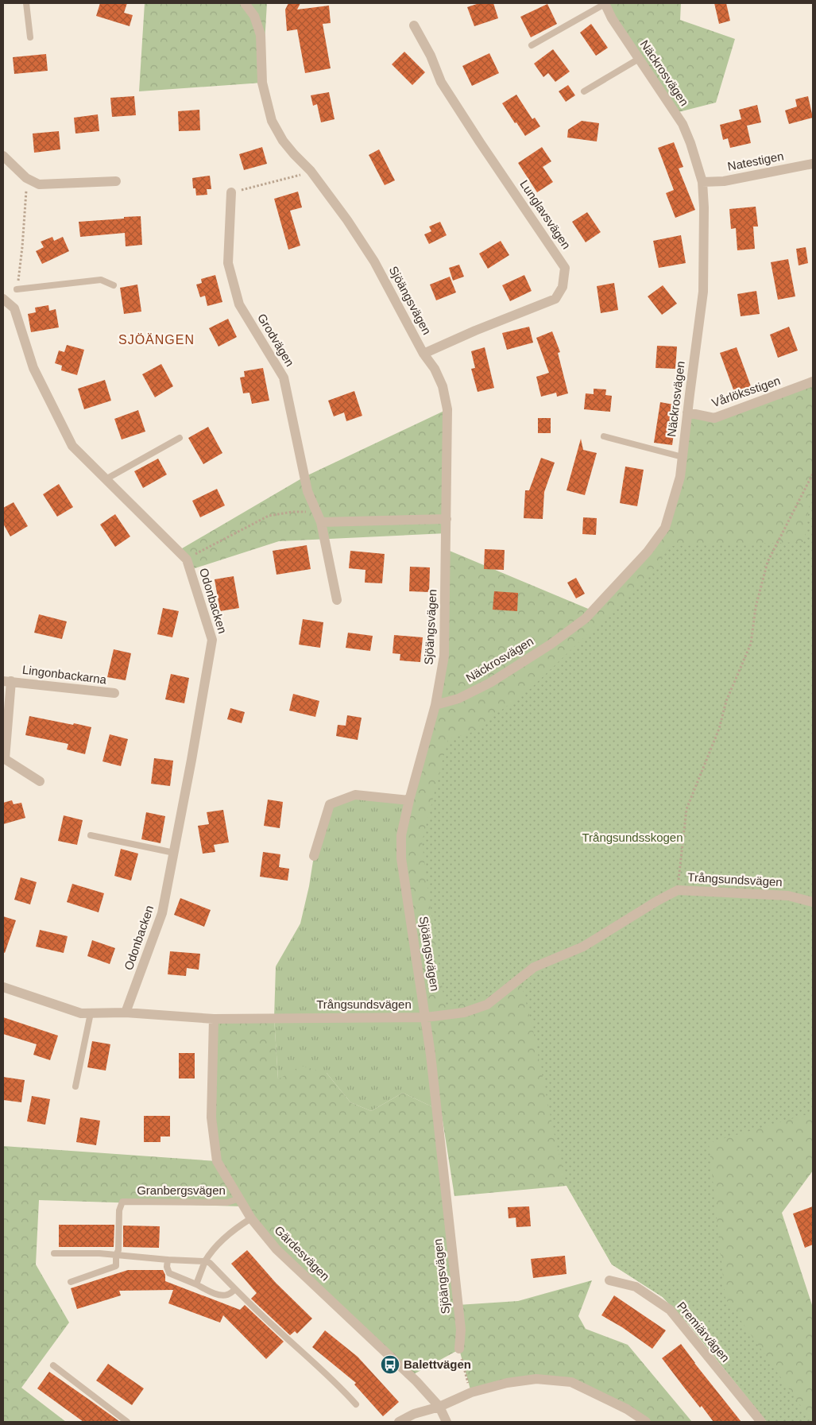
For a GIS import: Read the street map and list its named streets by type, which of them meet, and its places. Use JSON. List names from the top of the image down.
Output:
{
  "streets": {
    "street": [
      "Näckrosvägen",
      "Natestigen",
      "Lunglavsvägen",
      "Sjöängsvägen",
      "Grodvägen",
      "Vårlöksstigen",
      "Odonbacken",
      "Lingonbackarna",
      "Trångsundsvägen",
      "Gärdesvägen",
      "Premiärvägen"
    ],
    "lane": ["Granbergsvägen"]
  },
  "crossings": [
    ["Näckrosvägen", "Natestigen"],
    ["Näckrosvägen", "Sjöängsvägen"],
    ["Näckrosvägen", "Vårlöksstigen"],
    ["Lunglavsvägen", "Sjöängsvägen"],
    ["Sjöängsvägen", "Trångsundsvägen"],
    ["Odonbacken", "Trångsundsvägen"],
    ["Trångsundsvägen", "Gärdesvägen"],
    ["Granbergsvägen", "Gärdesvägen"]
  ],
  "districts": ["SJÖÄNGEN"],
  "parks": ["Trångsundsskogen"],
  "places": {
    "bus stop": ["Balettvägen"]
  }
}
